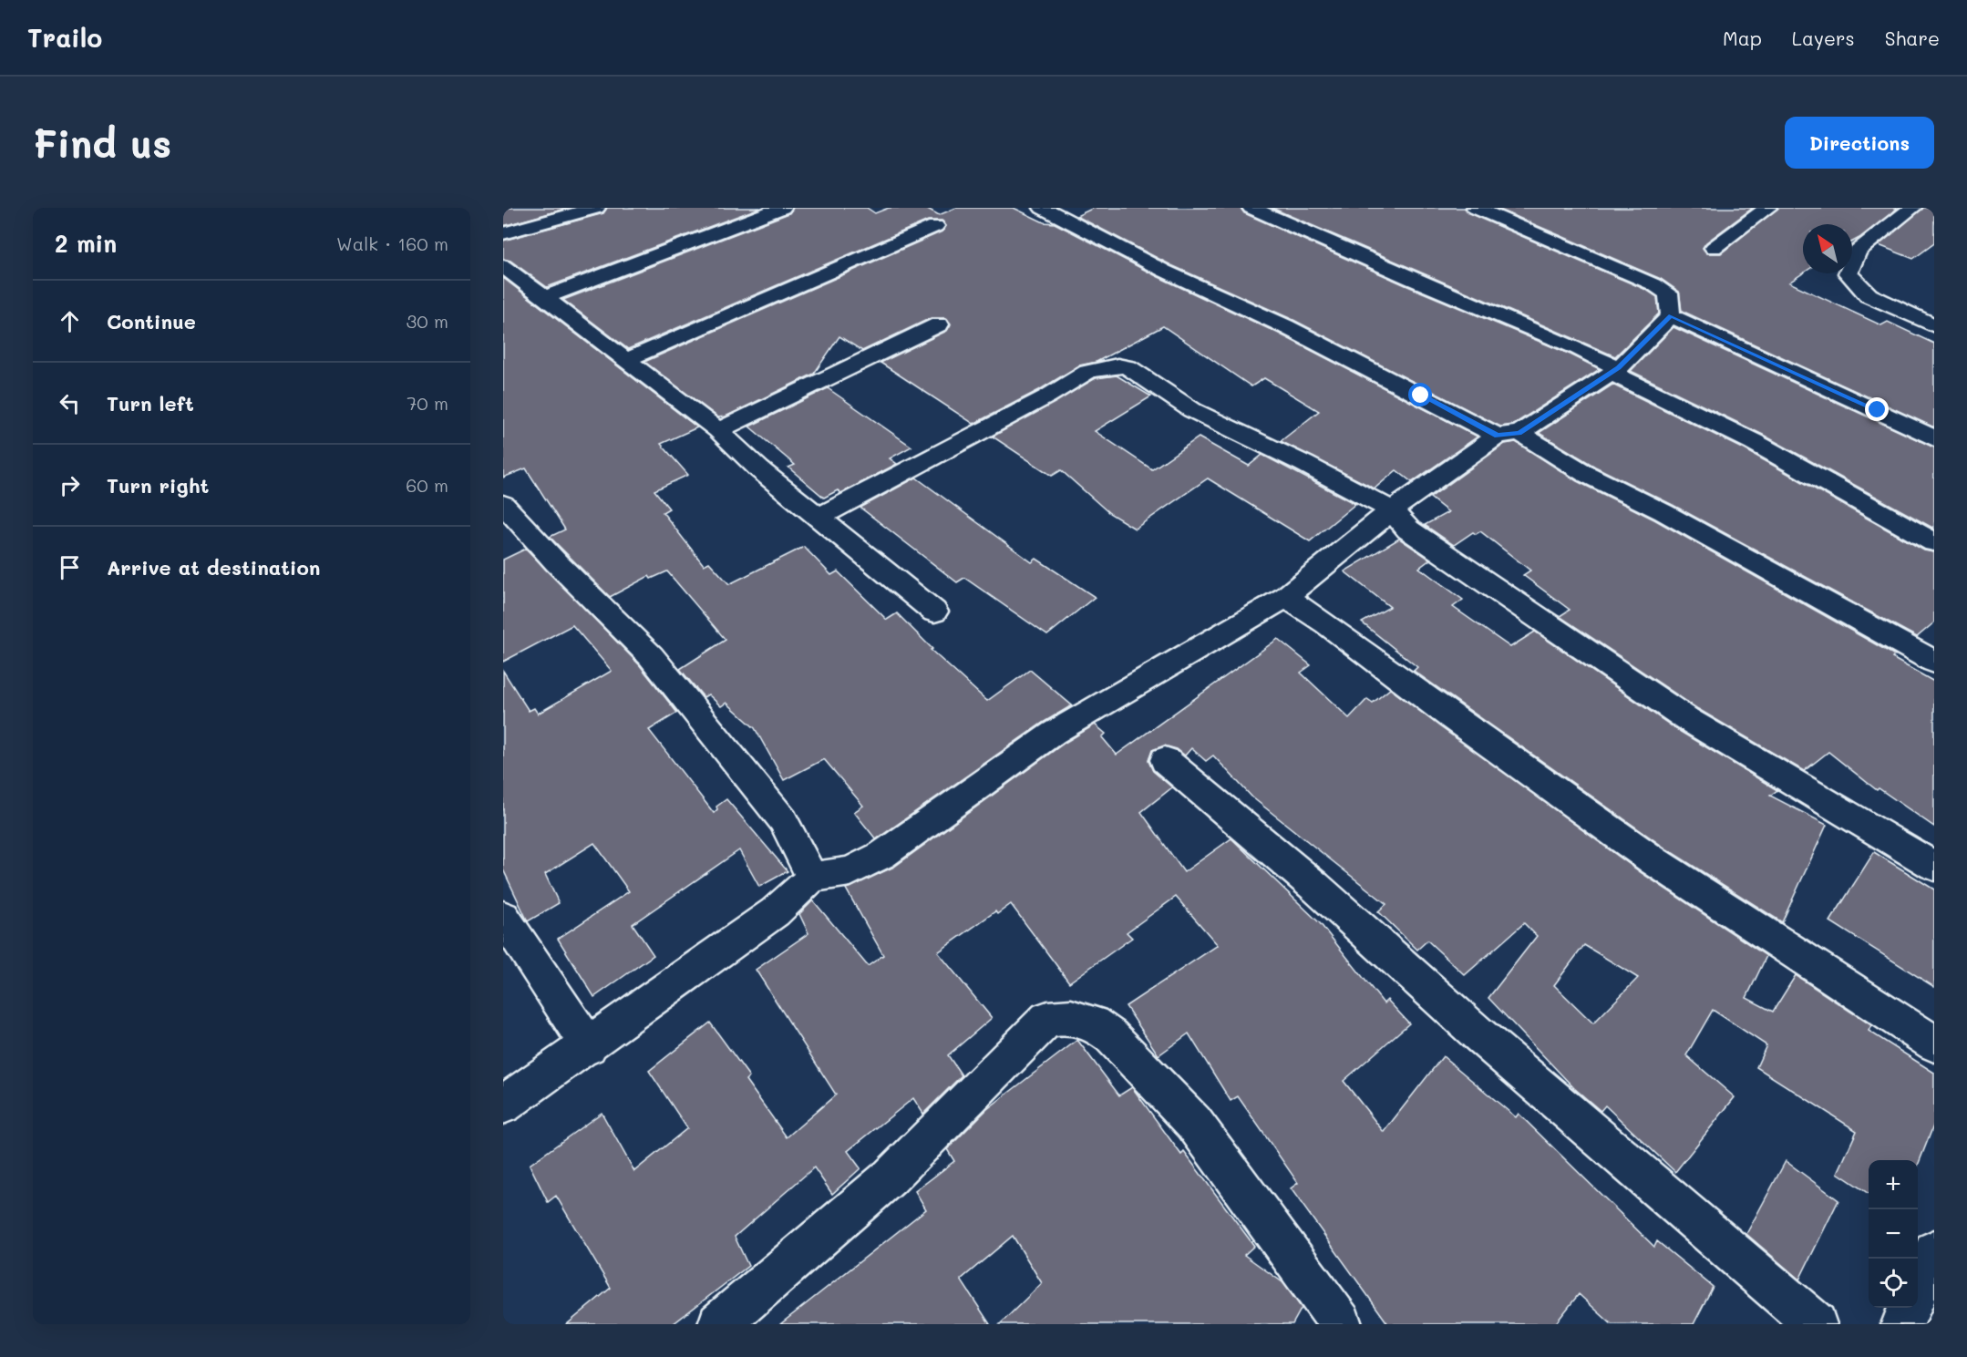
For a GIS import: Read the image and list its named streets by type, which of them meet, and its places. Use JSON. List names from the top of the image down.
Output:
{
  "north": "top left",
  "page": {
    "header": "Trailo",
    "nav": ["Map", "Layers", "Share"],
    "buttons": "Directions",
    "title": "Find us",
    "heading": ["2 min", "Walk · 160 m"],
    "list": [
      ["Continue", "30 m"],
      ["Turn left", "70 m"],
      ["Turn right", "60 m"],
      "Arrive at destination"
    ],
    "map_buttons": ["+", "−"]
  }
}
